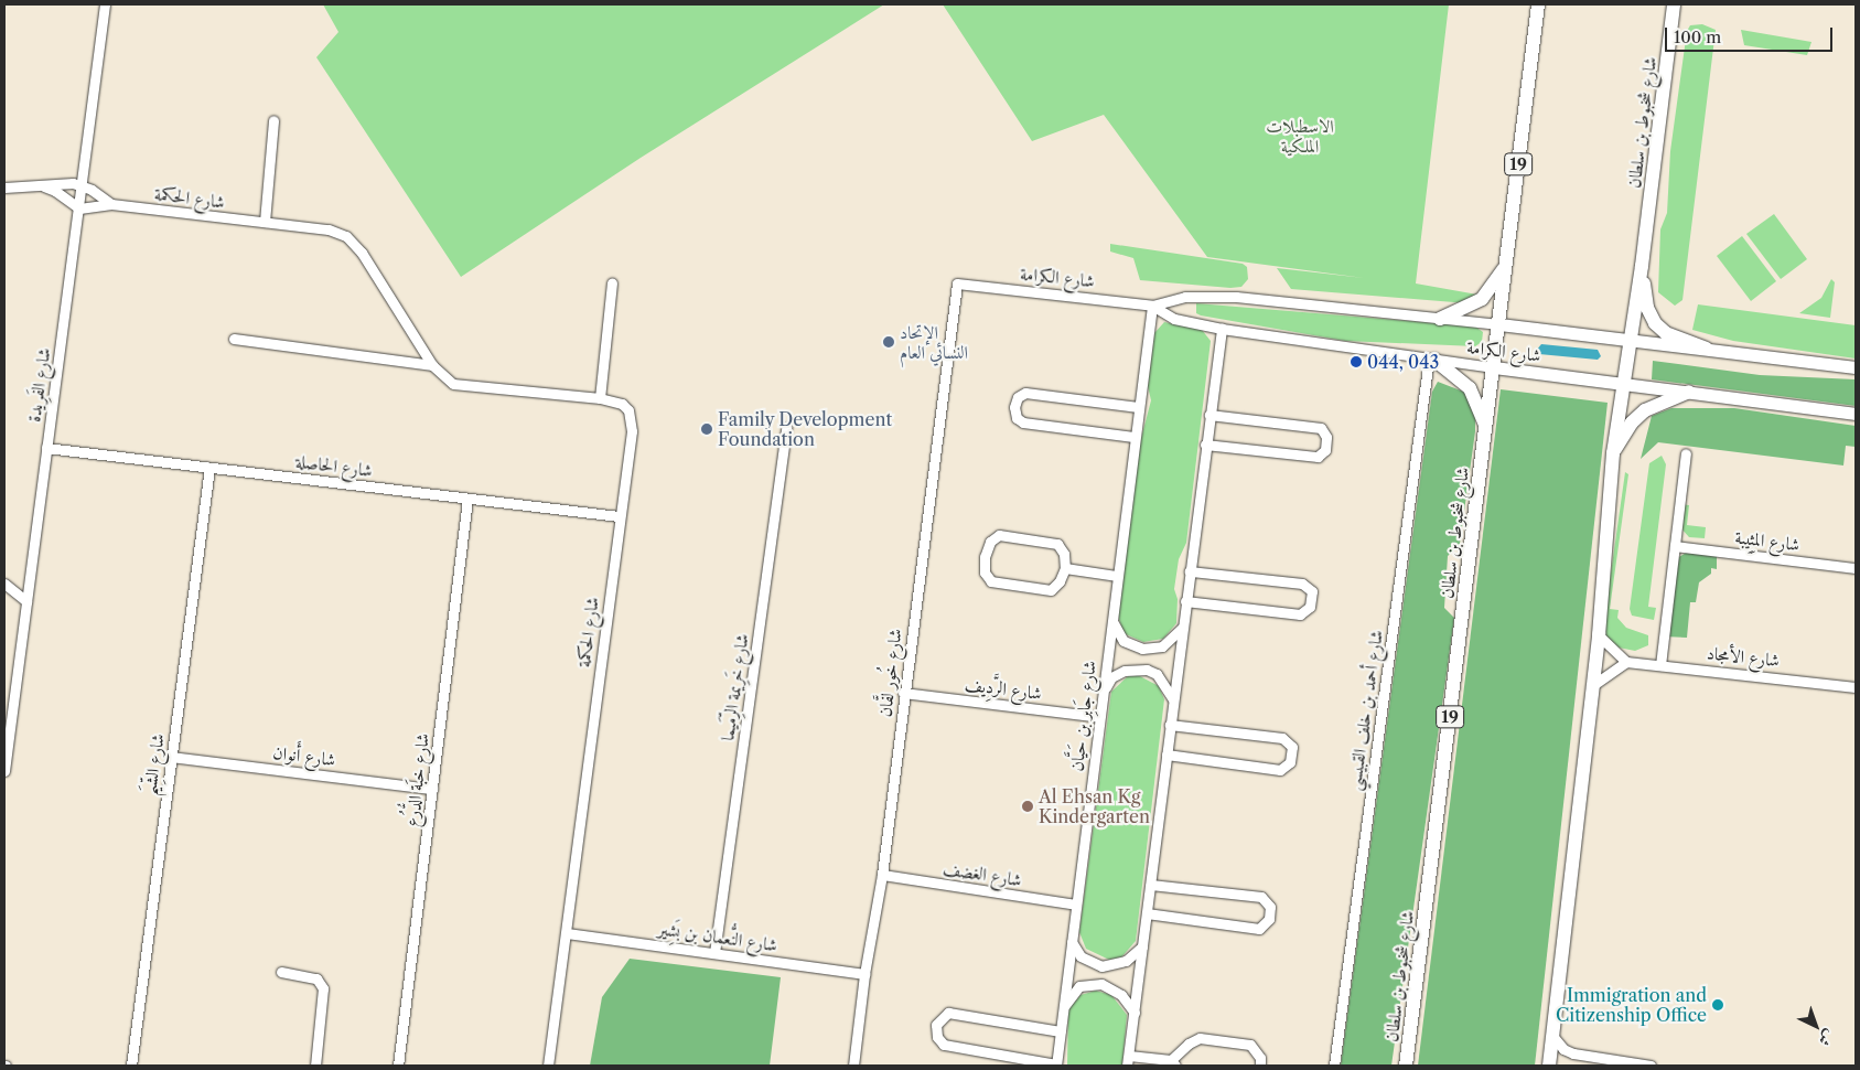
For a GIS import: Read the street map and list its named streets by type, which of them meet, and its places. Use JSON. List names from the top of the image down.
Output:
{
  "streets": {
    "main road": ["شارع شخبوط بن سلطان", "19", "شارع الكرامة"],
    "street": [
      "شارع الحكمة",
      "شارع الفَرِيدة",
      "شارع الحاصلة",
      "شارع المِثِيبة",
      "شارع الأمجاد",
      "شارع خُور لفَّان",
      "شارع خَرِيمة الرِّمَيما",
      "شارع الرَّدِيف",
      "شارع أحمد بن خلف القبيسي",
      "شارع جَابِر بن حَيَّان",
      "شارع أَنوان",
      "شارع الشِّيَم",
      "شارع خبَة الدُّرُع",
      "شارع الغضف",
      "شارع النُّعمان بن بَشِير"
    ]
  },
  "crossings": [
    ["شارع شخبوط بن سلطان", "شارع الكرامة"],
    ["شارع الحكمة", "شارع الفَرِيدة"],
    ["شارع الحكمة", "شارع الحاصلة"],
    ["شارع الحكمة", "شارع النُّعمان بن بَشِير"],
    ["شارع الكرامة", "شارع خُور لفَّان"],
    ["شارع الكرامة", "شارع أحمد بن خلف القبيسي"],
    ["شارع الكرامة", "شارع جَابِر بن حَيَّان"],
    ["شارع الفَرِيدة", "شارع الحاصلة"],
    ["شارع الحاصلة", "شارع الشِّيَم"],
    ["شارع الحاصلة", "شارع خبَة الدُّرُع"],
    ["شارع خُور لفَّان", "شارع الرَّدِيف"],
    ["شارع خُور لفَّان", "شارع الغضف"],
    ["شارع خُور لفَّان", "شارع النُّعمان بن بَشِير"],
    ["شارع خَرِيمة الرِّمَيما", "شارع النُّعمان بن بَشِير"],
    ["شارع الرَّدِيف", "شارع جَابِر بن حَيَّان"],
    ["شارع جَابِر بن حَيَّان", "شارع الغضف"],
    ["شارع أَنوان", "شارع الشِّيَم"],
    ["شارع أَنوان", "شارع خبَة الدُّرُع"]
  ],
  "parks": ["الاسطبلات الملكية"],
  "places": [
    "الإتحاد النسائي العام",
    "044, 043",
    "Family Development Foundation",
    "Al Ehsan Kg Kindergarten",
    "Immigration and Citizenship Office"
  ],
  "scale_bar": "100 m",
  "north": "bottom right"
}
